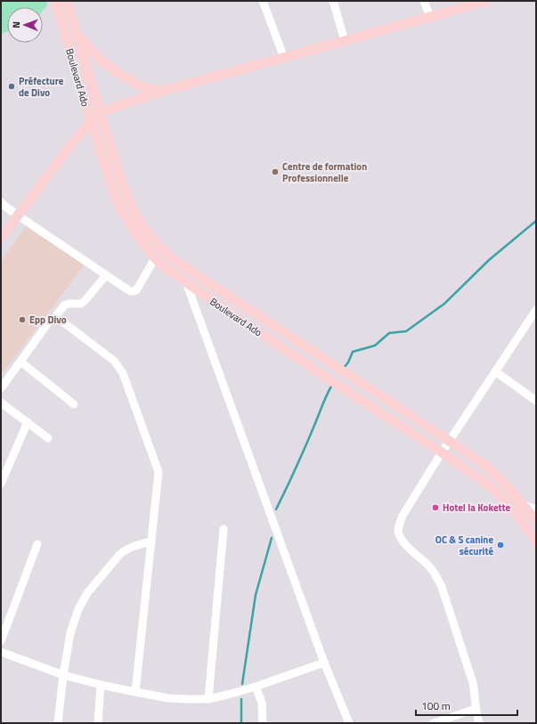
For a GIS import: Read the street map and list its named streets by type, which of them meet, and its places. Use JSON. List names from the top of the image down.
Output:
{
  "streets": {
    "main road": ["Boulevard Ado"]
  },
  "places": [
    "Préfecture de Divo",
    "Centre de formation Professionnelle",
    "Epp Divo",
    "Hotel la Kokette",
    "OC & S canine sécurité"
  ],
  "scale_bar": "100 m",
  "north": "left"
}
